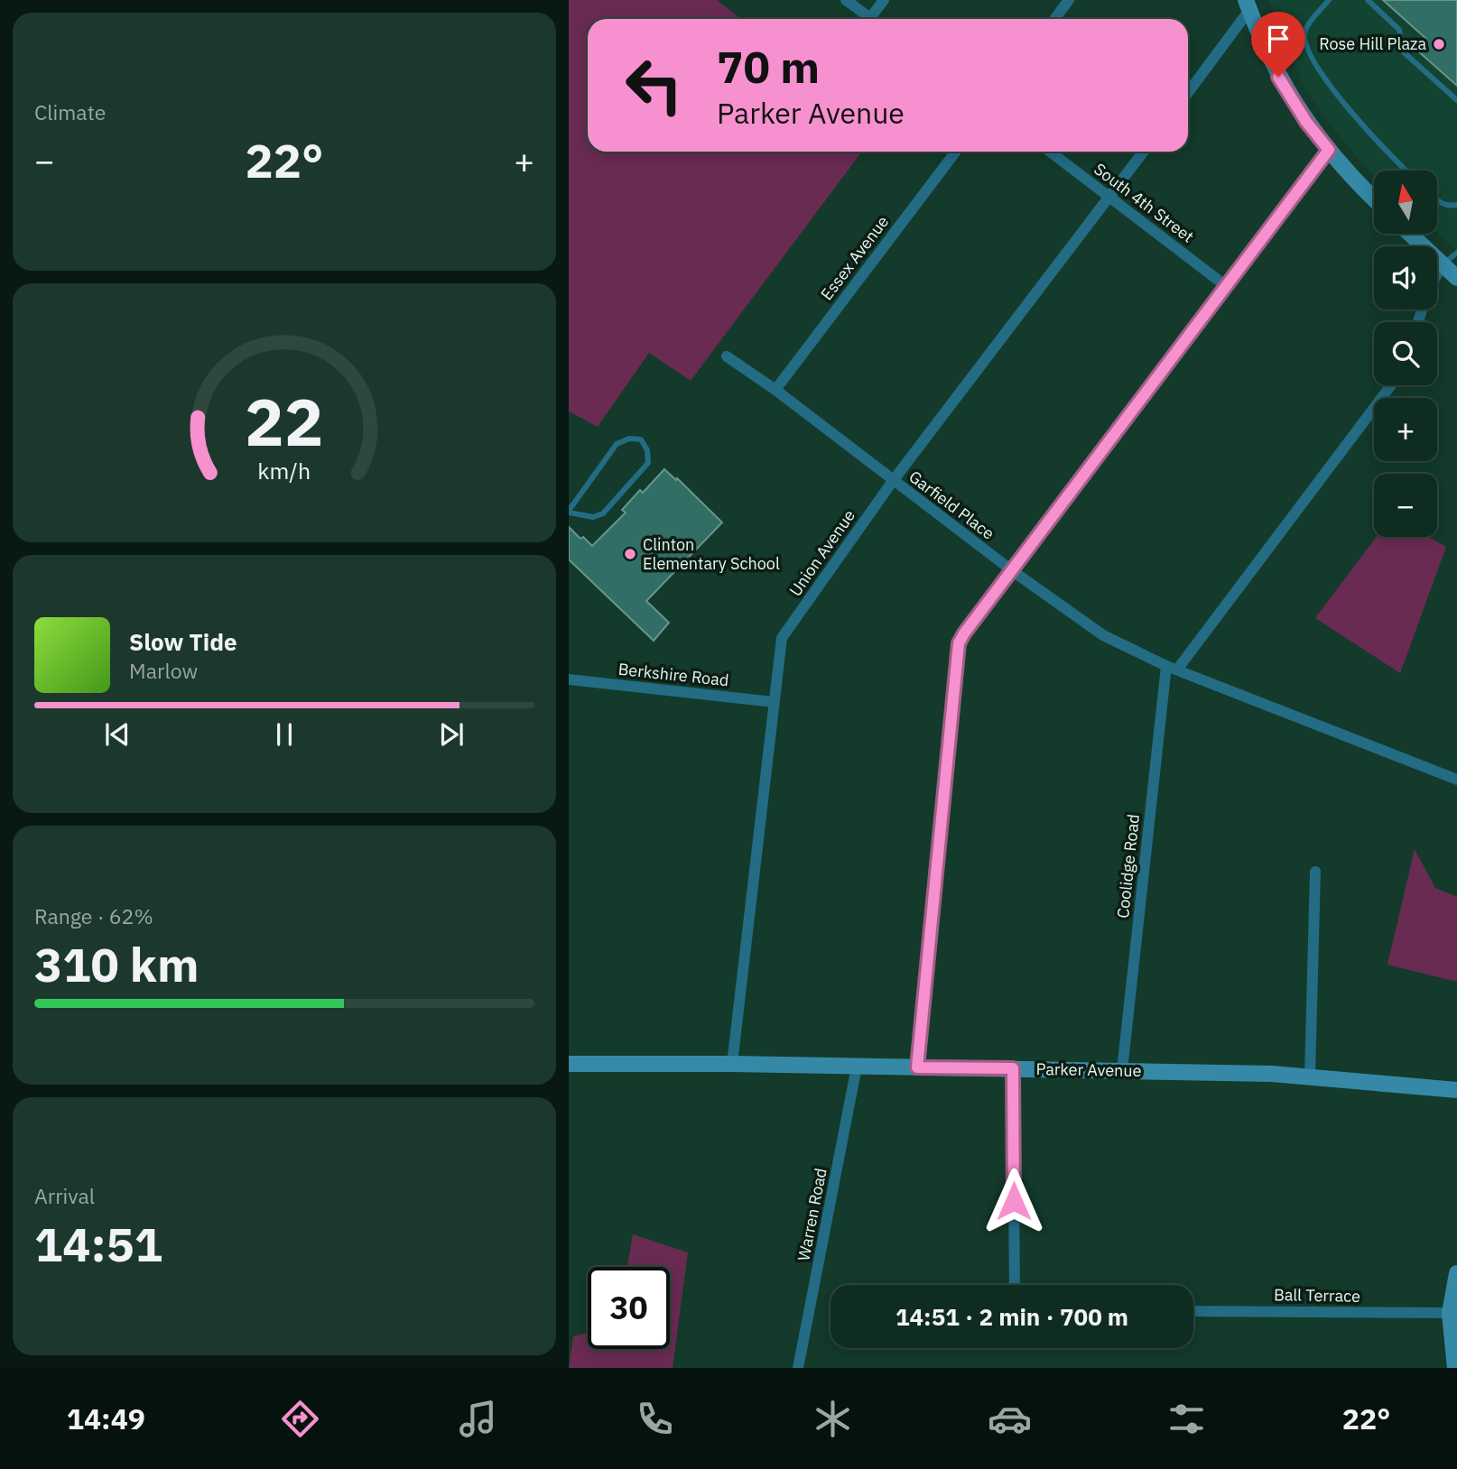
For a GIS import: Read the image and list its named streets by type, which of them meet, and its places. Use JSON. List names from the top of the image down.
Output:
{
  "streets": {
    "street": [
      "South 4th Street",
      "Essex Avenue",
      "Garfield Place",
      "Union Avenue",
      "Berkshire Road",
      "Coolidge Road",
      "Parker Avenue",
      "Warren Road",
      "Ball Terrace"
    ]
  },
  "crossings": [
    ["South 4th Street", "Union Avenue"],
    ["Essex Avenue", "Garfield Place"],
    ["Garfield Place", "Union Avenue"],
    ["Garfield Place", "Coolidge Road"],
    ["Union Avenue", "Berkshire Road"],
    ["Union Avenue", "Parker Avenue"],
    ["Coolidge Road", "Parker Avenue"],
    ["Parker Avenue", "Warren Road"]
  ],
  "places": ["Rose Hill Plaza", "Clinton Elementary School"],
  "north": "top",
  "page": {
    "tile": [
      "Climate",
      ["Range · 62%", "310 km"],
      ["Arrival", "14:51"]
    ],
    "turn": ["70 m", "Parker Avenue"],
    "heat": ["−", "22°", "+"],
    "map_buttons": ["+", "−"],
    "song": ["Slow Tide", "Marlow"],
    "limit": "30",
    "trip": "14:51 · 2 min · 700 m",
    "tabs": ["14:49", "22°"],
    "gauge": ["22", "km/h"]
  }
}
